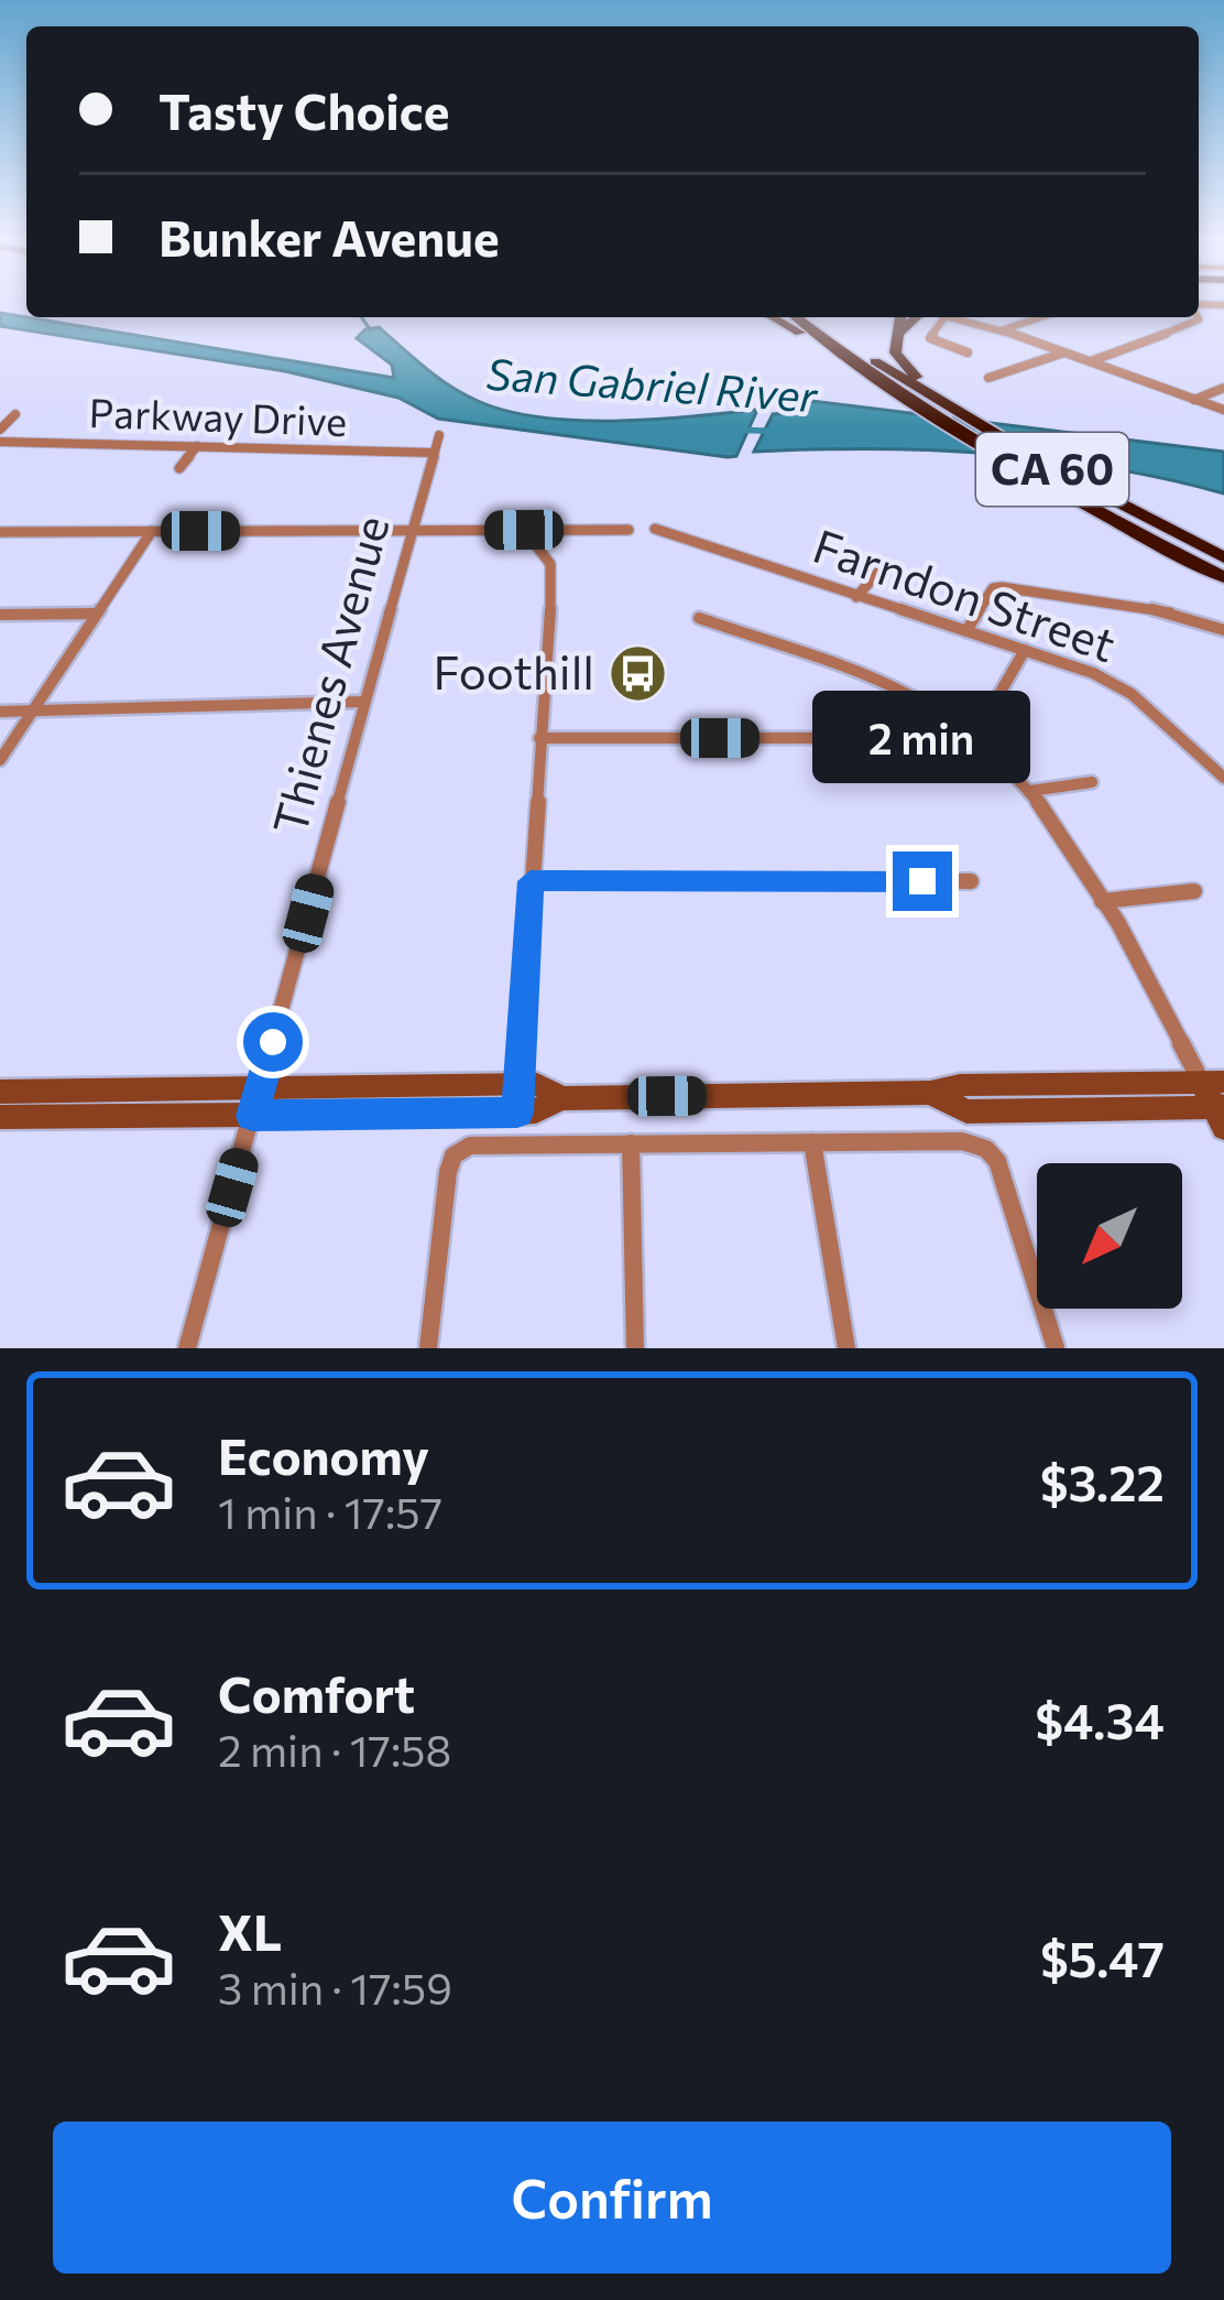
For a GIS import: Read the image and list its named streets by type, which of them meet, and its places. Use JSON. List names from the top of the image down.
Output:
{
  "streets": {
    "highway": ["CA 60"],
    "street": ["Parkway Drive", "Farndon Street", "Thienes Avenue"]
  },
  "crossings": [
    ["Parkway Drive", "Thienes Avenue"]
  ],
  "water": ["San Gabriel River"],
  "places": {
    "bus stop": ["Foothill"]
  },
  "north": "bottom left",
  "page": {
    "banner": ["Tasty Choice", "Bunker Avenue"],
    "bubble": "2 min",
    "list": [
      {
        "name": "Economy",
        "note": "1 min · 17:57",
        "value": "$3.22"
      },
      {
        "name": "Comfort",
        "note": "2 min · 17:58",
        "value": "$4.34"
      },
      {
        "name": "XL",
        "note": "3 min · 17:59",
        "value": "$5.47"
      }
    ],
    "buttons": "Confirm"
  }
}
